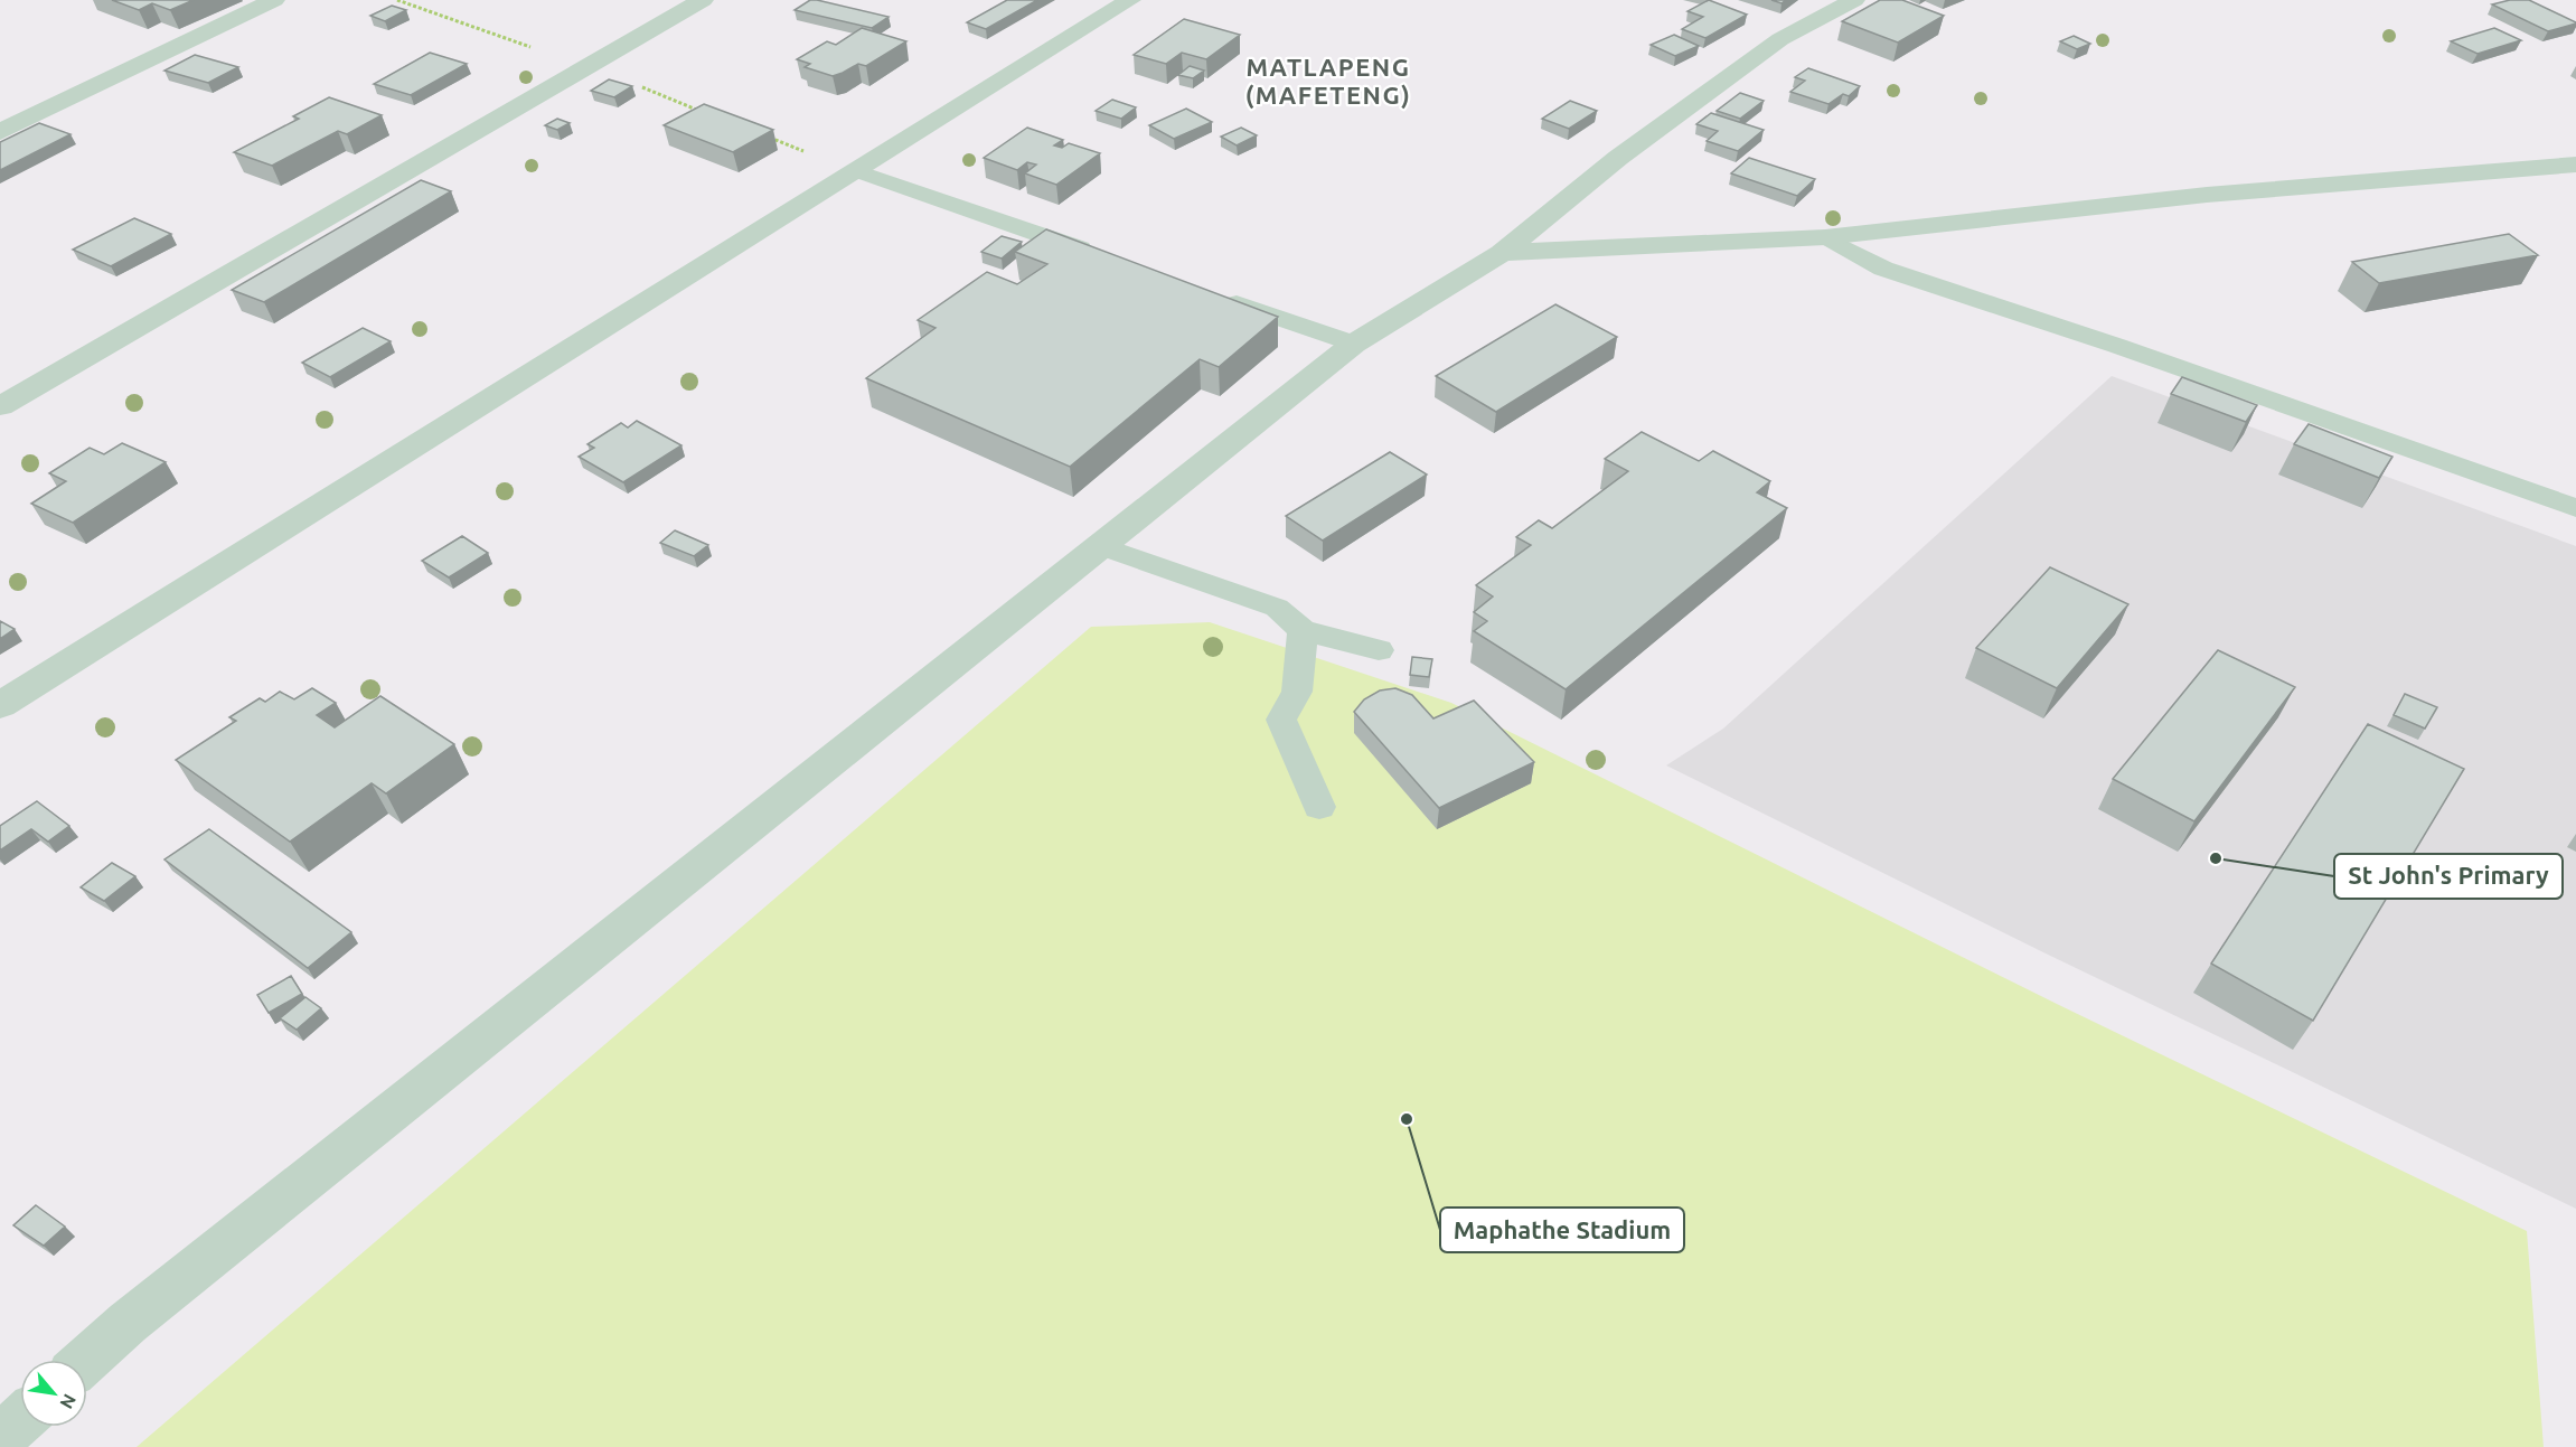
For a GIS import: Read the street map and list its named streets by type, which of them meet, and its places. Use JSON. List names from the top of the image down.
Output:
{
  "districts": ["MATLAPENG (MAFETENG)"],
  "places": ["St John's Primary", "Maphathe Stadium"],
  "north": "bottom right"
}
